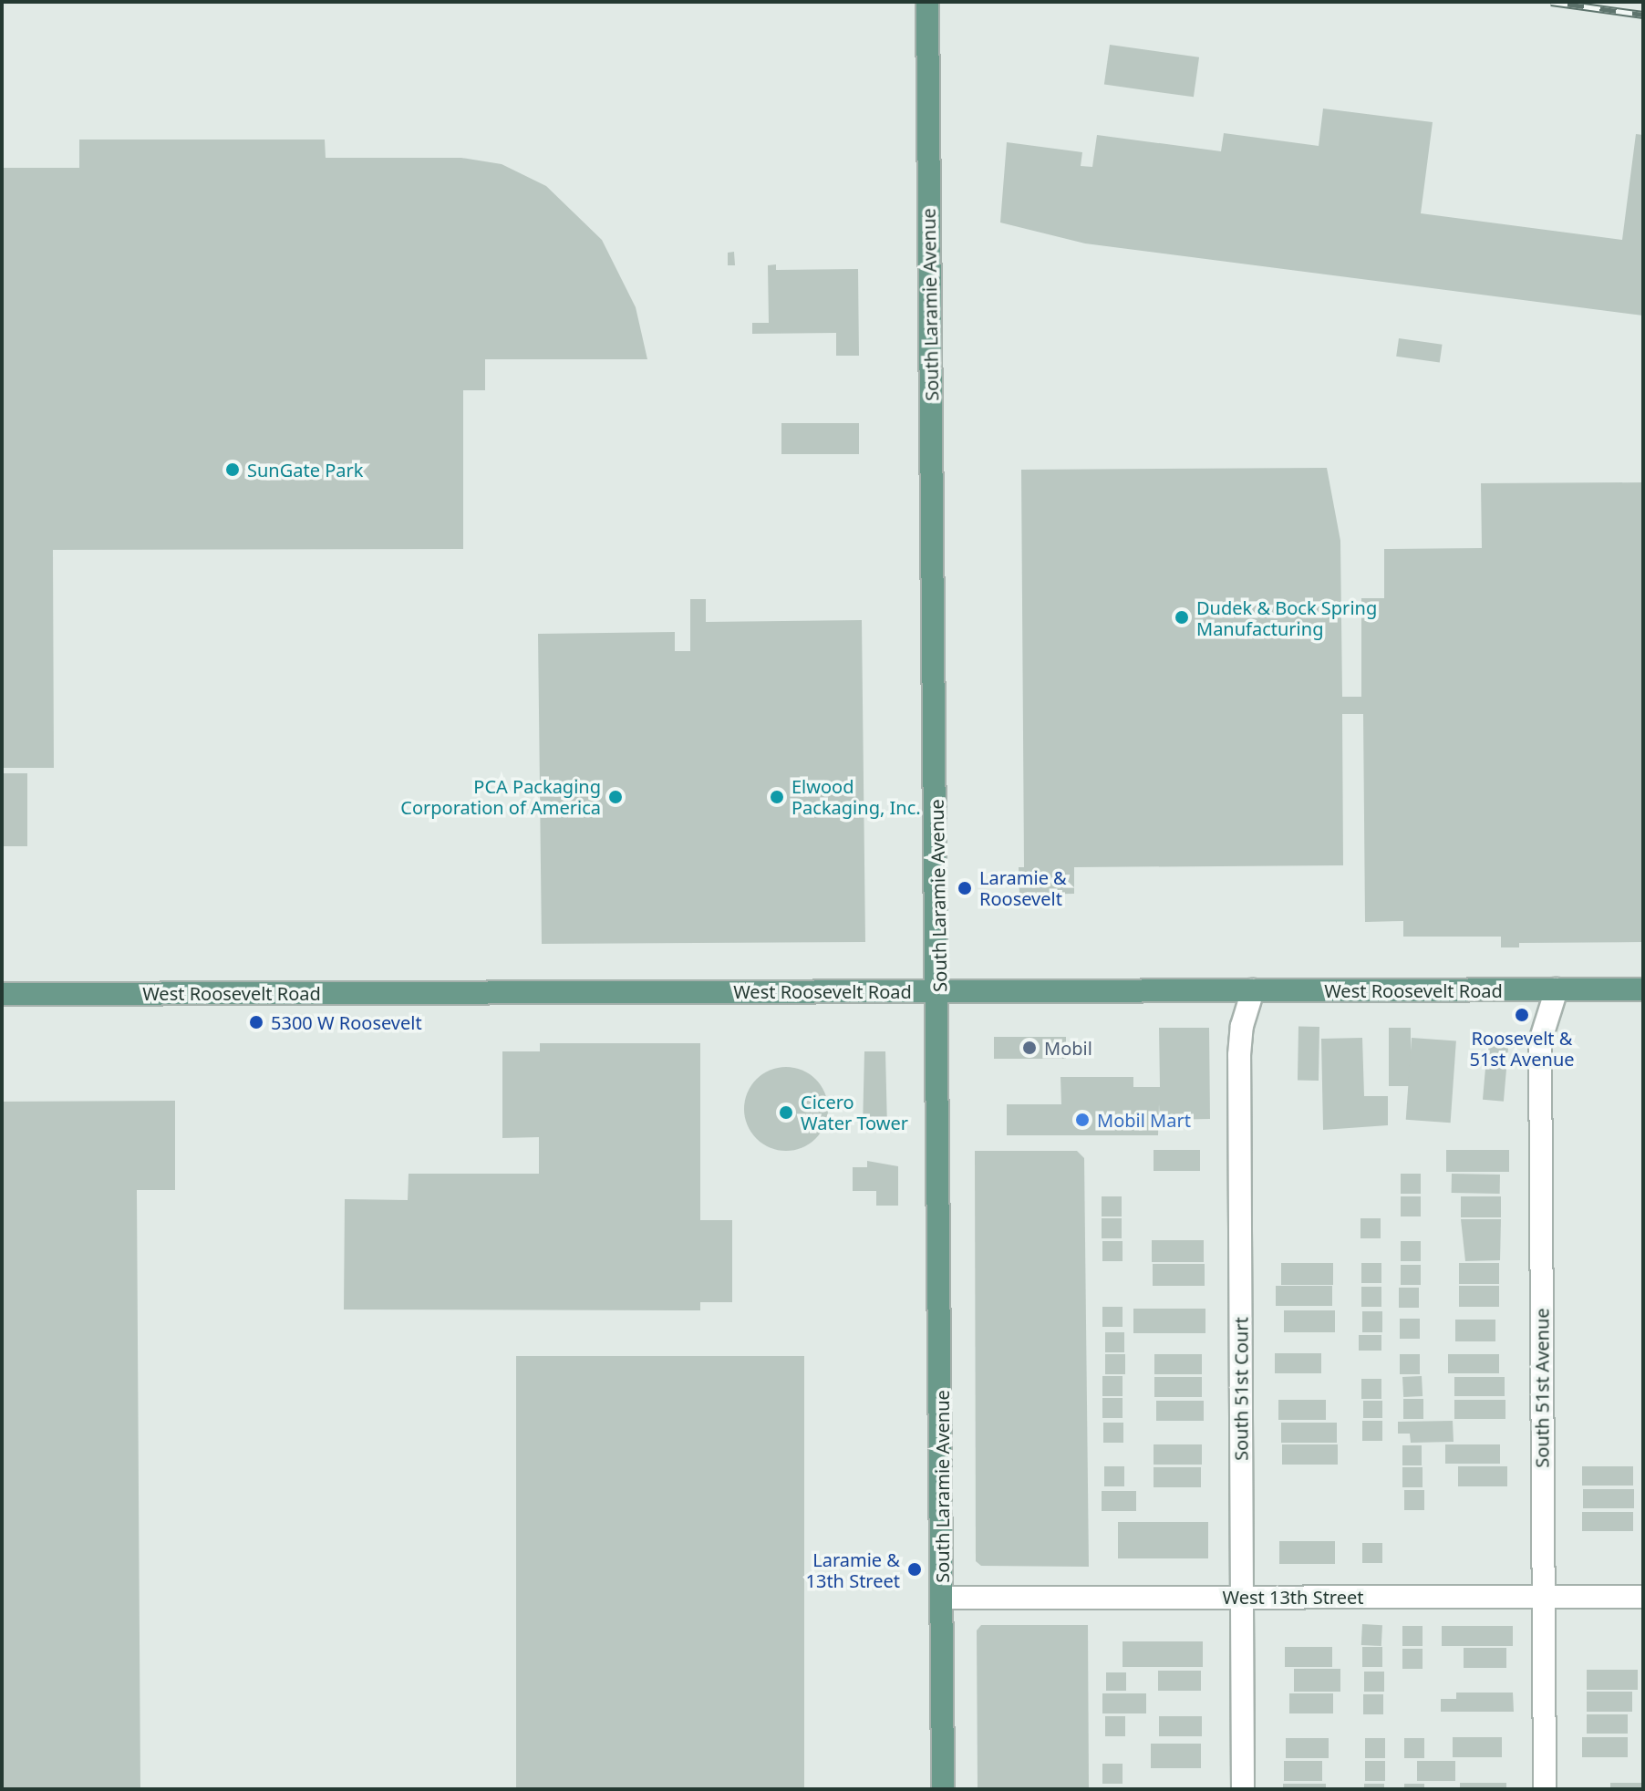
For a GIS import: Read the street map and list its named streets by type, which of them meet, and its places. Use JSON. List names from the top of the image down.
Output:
{
  "streets": {
    "main road": ["South Laramie Avenue", "West Roosevelt Road"],
    "street": ["South 51st Avenue", "South 51st Court", "West 13th Street"]
  },
  "crossings": [
    ["South Laramie Avenue", "West Roosevelt Road"],
    ["South Laramie Avenue", "West 13th Street"],
    ["West Roosevelt Road", "South 51st Avenue"],
    ["West Roosevelt Road", "South 51st Court"],
    ["South 51st Avenue", "West 13th Street"],
    ["South 51st Court", "West 13th Street"]
  ],
  "places": [
    "SunGate Park",
    "Dudek & Bock Spring Manufacturing",
    "PCA Packaging Corporation of America",
    "Elwood Packaging, Inc.",
    "Laramie & Roosevelt",
    "Roosevelt & 51st Avenue",
    "5300 W Roosevelt",
    "Mobil",
    "Cicero Water Tower",
    "Mobil Mart",
    "Laramie & 13th Street"
  ]
}
